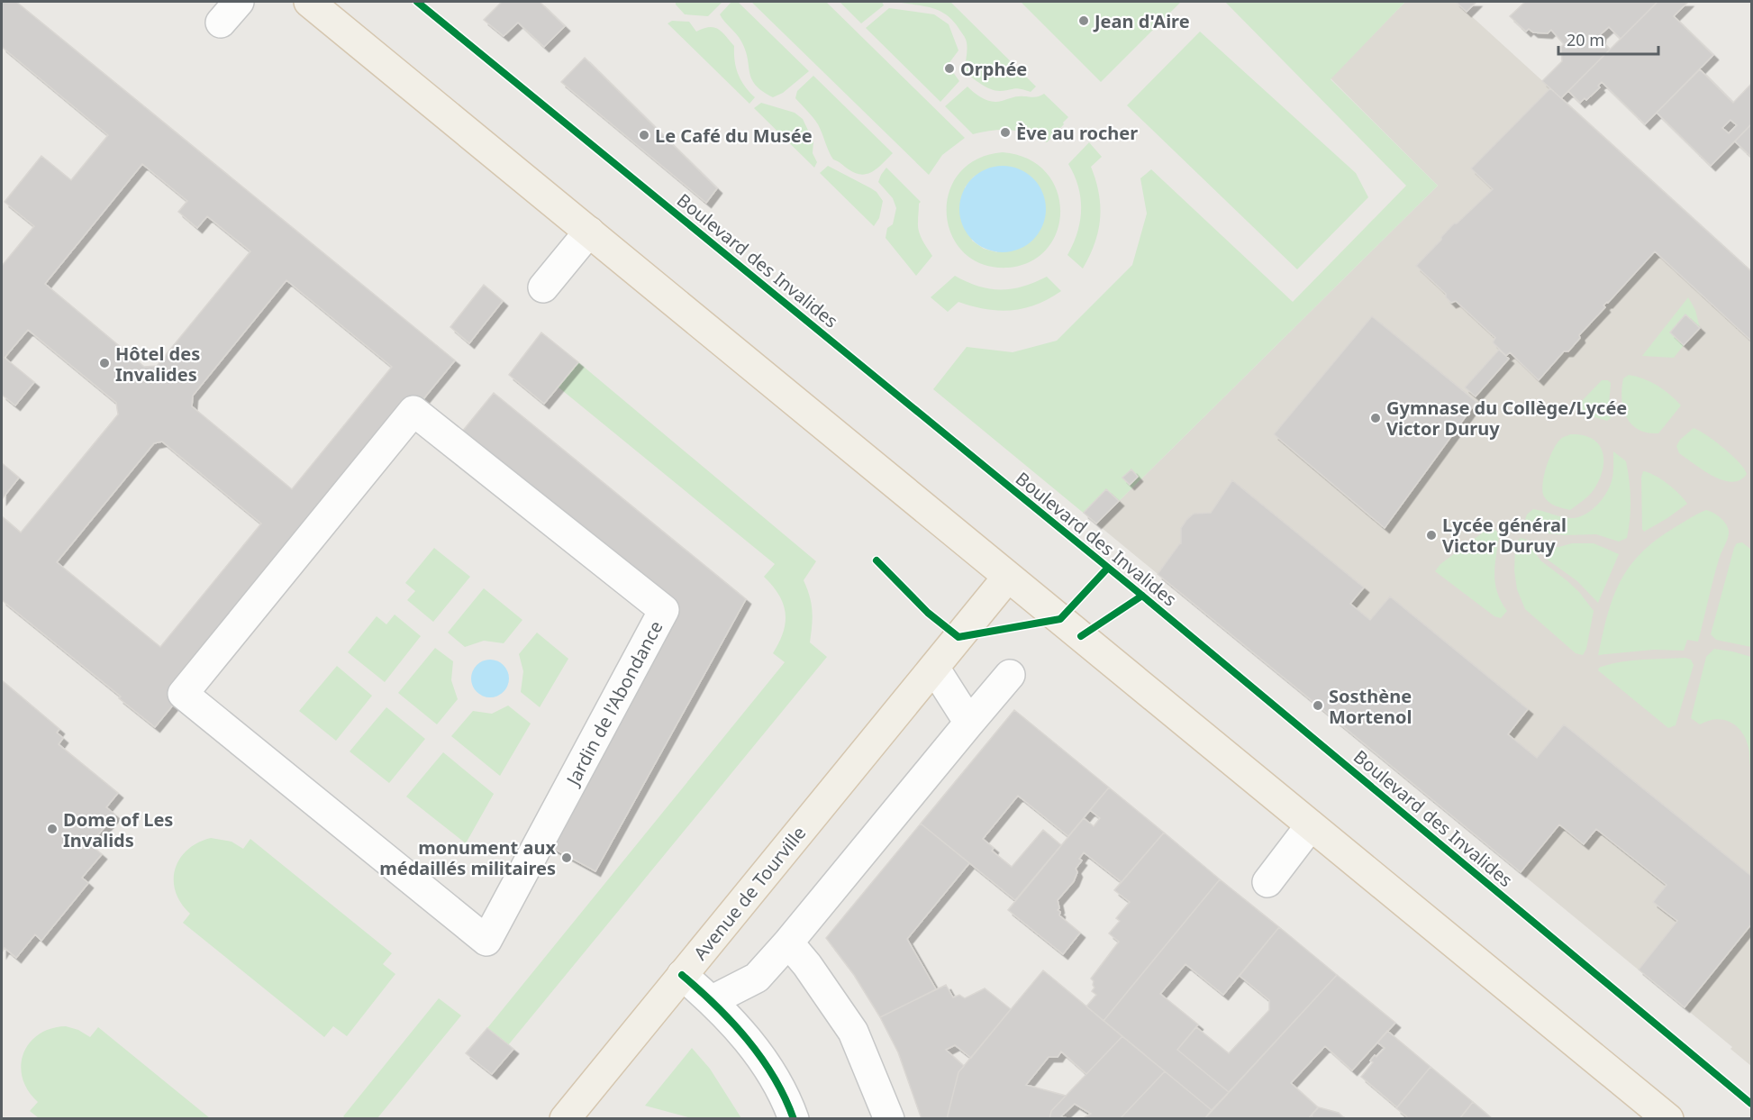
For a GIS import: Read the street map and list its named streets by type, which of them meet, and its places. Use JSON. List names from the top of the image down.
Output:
{
  "streets": {
    "main road": ["Avenue de Tourville"],
    "street": ["Jardin de l'Abondance"],
    "cycle path": ["Boulevard des Invalides"]
  },
  "places": [
    "Jean d'Aire",
    "Orphée",
    "Ève au rocher",
    "Le Café du Musée",
    "Hôtel des Invalides",
    "Gymnase du Collège/Lycée Victor Duruy",
    "Lycée général Victor Duruy",
    "Sosthène Mortenol",
    "Dome of Les Invalids",
    "monument aux médaillés militaires"
  ],
  "scale_bar": "20 m"
}
